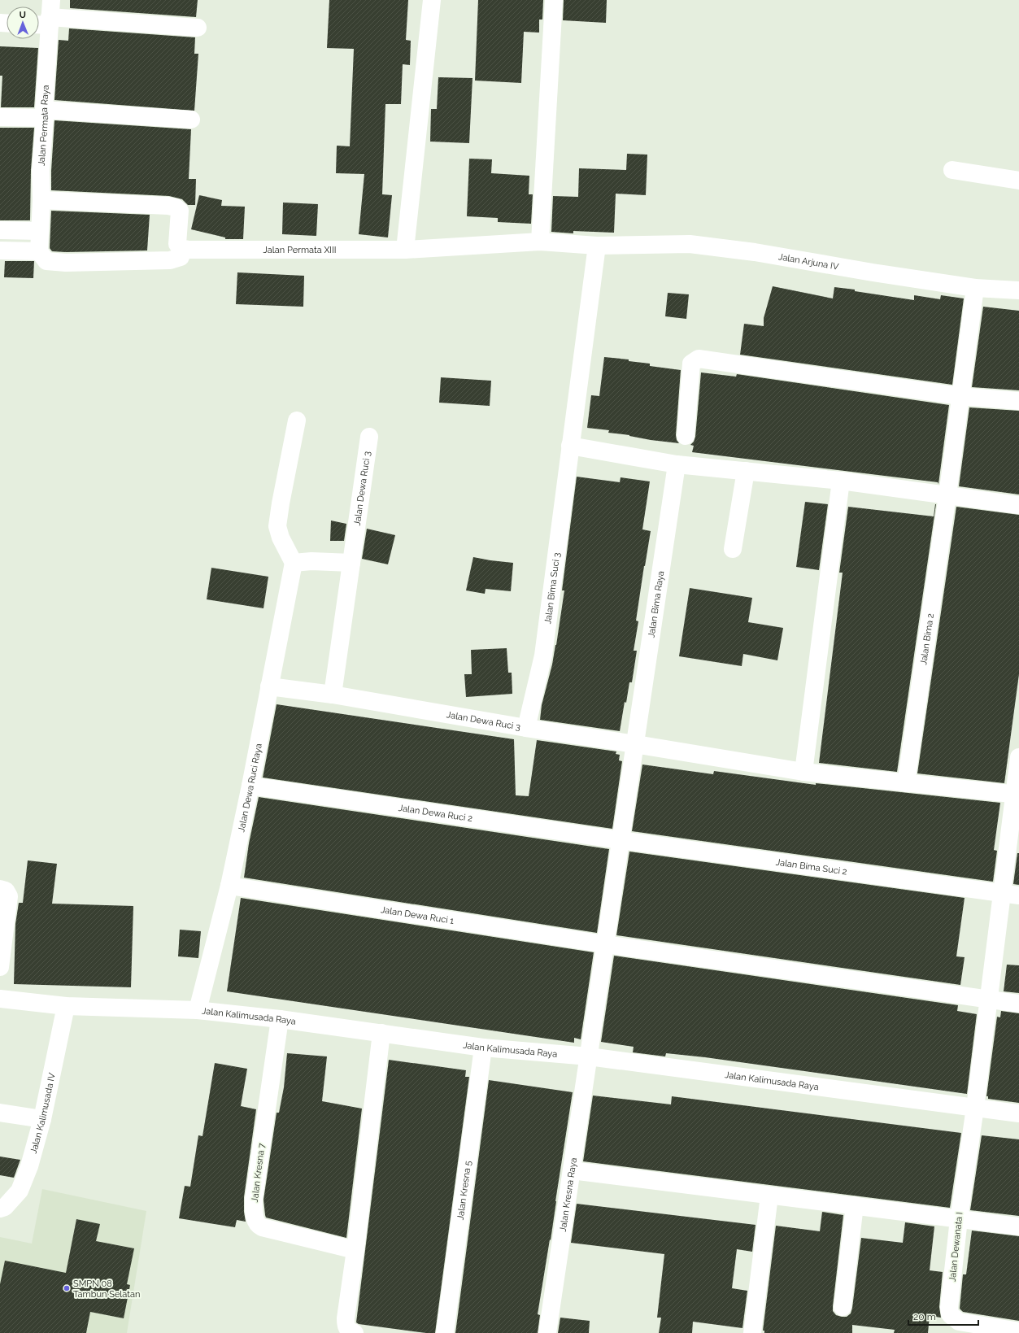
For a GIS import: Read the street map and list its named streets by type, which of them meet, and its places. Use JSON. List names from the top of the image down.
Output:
{
  "streets": {
    "street": [
      "Jalan Permata Raya",
      "Jalan Permata XIII",
      "Jalan Arjuna IV",
      "Jalan Dewa Ruci 3",
      "Jalan Bima Suci 3",
      "Jalan Bima Raya",
      "Jalan Bima 2",
      "Jalan Dewa Ruci Raya",
      "Jalan Dewa Ruci 2",
      "Jalan Bima Suci 2",
      "Jalan Dewa Ruci 1",
      "Jalan Kalimusada Raya",
      "Jalan Kalimusada IV",
      "Jalan Kresna 7",
      "Jalan Kresna 5",
      "Jalan Kresna Raya",
      "Jalan Dewanata I"
    ]
  },
  "crossings": [
    ["Jalan Permata XIII", "Jalan Arjuna IV"],
    ["Jalan Permata XIII", "Jalan Bima Suci 3"],
    ["Jalan Arjuna IV", "Jalan Bima Suci 3"],
    ["Jalan Arjuna IV", "Jalan Bima 2"],
    ["Jalan Dewa Ruci 3", "Jalan Bima Suci 3"],
    ["Jalan Dewa Ruci 3", "Jalan Bima Raya"],
    ["Jalan Dewa Ruci 3", "Jalan Bima 2"],
    ["Jalan Dewa Ruci 3", "Jalan Dewa Ruci Raya"],
    ["Jalan Dewa Ruci 3", "Jalan Dewanata I"],
    ["Jalan Bima Raya", "Jalan Dewa Ruci 2"],
    ["Jalan Bima Raya", "Jalan Bima Suci 2"],
    ["Jalan Bima Raya", "Jalan Dewa Ruci 1"],
    ["Jalan Bima Raya", "Jalan Kresna Raya"],
    ["Jalan Dewa Ruci Raya", "Jalan Dewa Ruci 2"],
    ["Jalan Dewa Ruci Raya", "Jalan Dewa Ruci 1"],
    ["Jalan Dewa Ruci Raya", "Jalan Kalimusada Raya"],
    ["Jalan Dewa Ruci 2", "Jalan Bima Suci 2"],
    ["Jalan Bima Suci 2", "Jalan Dewanata I"],
    ["Jalan Dewa Ruci 1", "Jalan Kresna Raya"],
    ["Jalan Dewa Ruci 1", "Jalan Dewanata I"],
    ["Jalan Kalimusada Raya", "Jalan Kalimusada IV"],
    ["Jalan Kalimusada Raya", "Jalan Kresna 7"],
    ["Jalan Kalimusada Raya", "Jalan Kresna 5"],
    ["Jalan Kalimusada Raya", "Jalan Kresna Raya"],
    ["Jalan Kalimusada Raya", "Jalan Dewanata I"]
  ],
  "places": ["SMPN 08 Tambun Selatan"],
  "scale_bar": "20 m",
  "north": "top"
}
